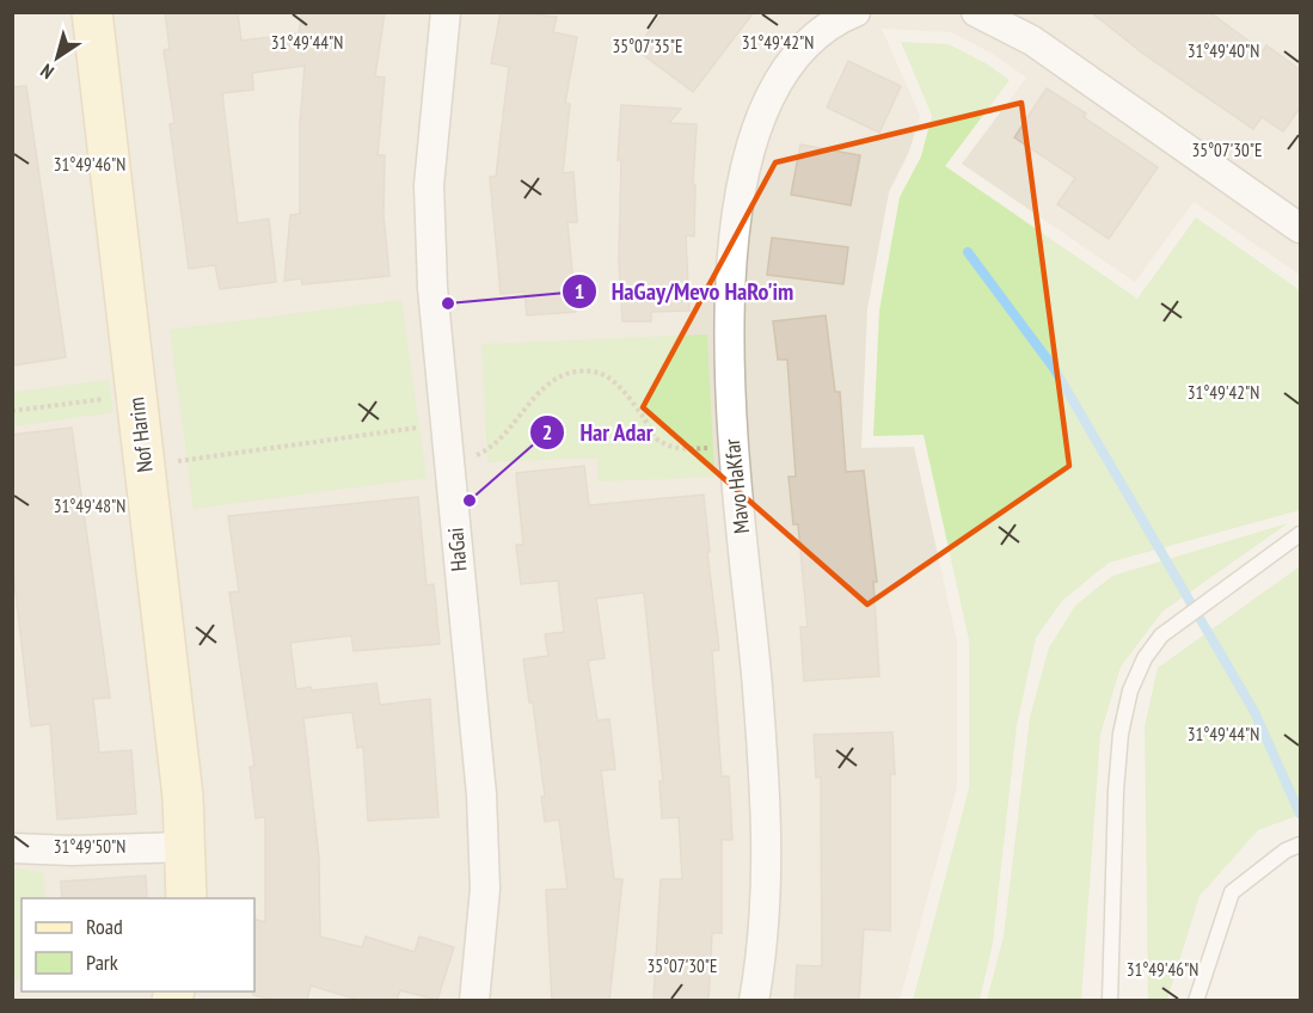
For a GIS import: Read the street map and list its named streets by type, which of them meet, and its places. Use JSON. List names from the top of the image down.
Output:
{
  "streets": {
    "street": ["Nof Harim", "Mavo HaKfar", "HaGai"]
  },
  "places": ["HaGay/Mevo HaRo'im", "Har Adar"],
  "legend": ["Road", "Park"],
  "north": "bottom left",
  "coordinates": [
    "31°49'44\"N",
    "31°49'42\"N",
    "35°07'35\"E",
    "31°49'40\"N",
    "35°07'30\"E",
    "31°49'46\"N",
    "31°49'48\"N",
    "31°49'50\"N"
  ]
}
